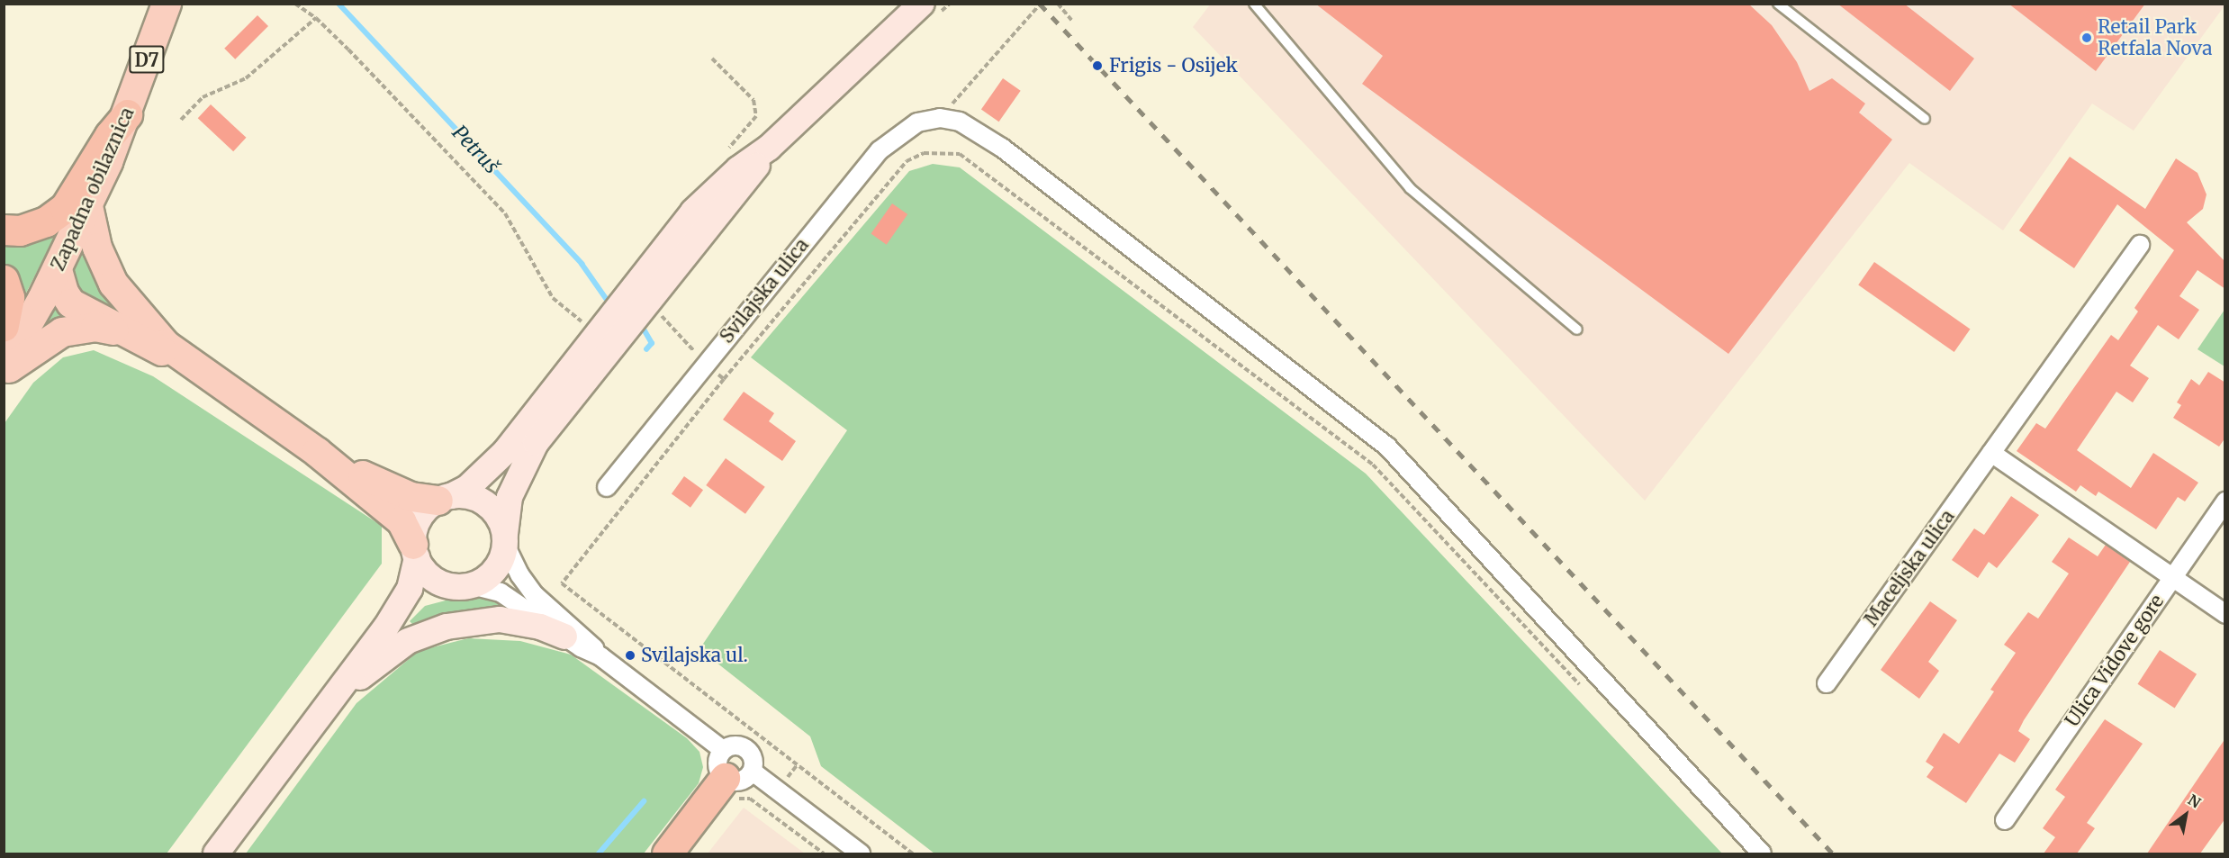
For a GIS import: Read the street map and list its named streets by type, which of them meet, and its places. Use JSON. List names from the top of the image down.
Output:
{
  "streets": {
    "main road": ["D7", "Zapadna obilaznica"],
    "street": ["Svilajska ulica", "Maceljska ulica", "Ulica Vidove gore"]
  },
  "water": ["Petruš"],
  "places": ["Retail Park Retfala Nova", "Frigis - Osijek", "Svilajska ul."],
  "north": "top right"
}
